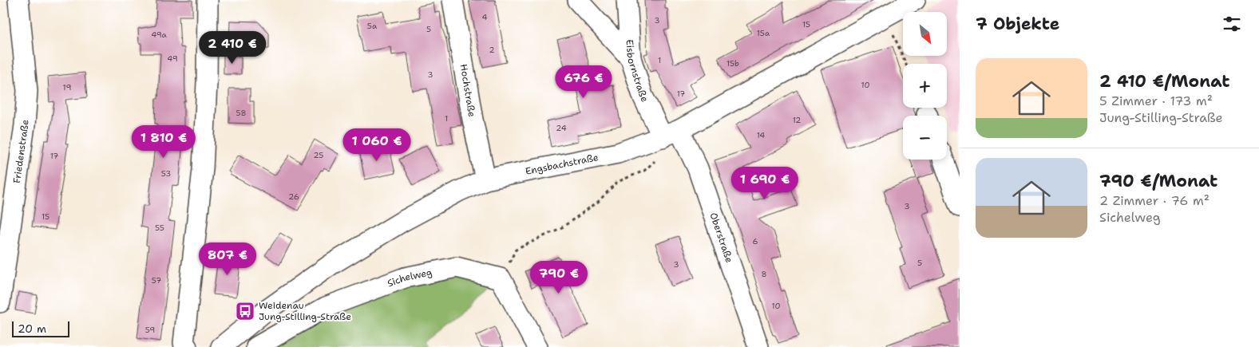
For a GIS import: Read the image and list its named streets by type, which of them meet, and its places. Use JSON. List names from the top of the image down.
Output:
{
  "streets": {
    "street": [
      "Eisbornstraße",
      "Hochstraße",
      "Friedenstraße",
      "Engsbachstraße",
      "Oberstraße",
      "Sichelweg"
    ]
  },
  "crossings": [
    ["Eisbornstraße", "Engsbachstraße"],
    ["Eisbornstraße", "Oberstraße"],
    ["Hochstraße", "Engsbachstraße"],
    ["Engsbachstraße", "Oberstraße"]
  ],
  "places": {
    "bus stop": ["Weidenau Jung-Stilling-Straße"]
  },
  "house_numbers": [
    "4",
    "3",
    "15",
    "5a",
    "5",
    "15a",
    "49a",
    "2",
    "49",
    "1",
    "15b",
    "3",
    "10",
    "19",
    "17",
    "58",
    "1",
    "12",
    "24",
    "14",
    "25",
    "17",
    "53",
    "26",
    "3",
    "15",
    "55",
    "6",
    "5",
    "3",
    "8",
    "57",
    "10",
    "59"
  ],
  "scale_bar": "20 m",
  "north": "bottom right",
  "page": {
    "heading": "7 Objekte",
    "map_buttons": ["+", "−"],
    "price": [
      "2 410 €",
      "676 €",
      "1 810 €",
      "1 060 €",
      "1 690 €",
      "807 €",
      "790 €"
    ],
    "list": [
      {
        "name": "2 410 €/Monat",
        "note": "5 Zimmer · 173 m² · Jung-Stilling-Straße"
      },
      {
        "name": "790 €/Monat",
        "note": "2 Zimmer · 76 m² · Sichelweg"
      }
    ],
    "scale": "20 m"
  }
}
